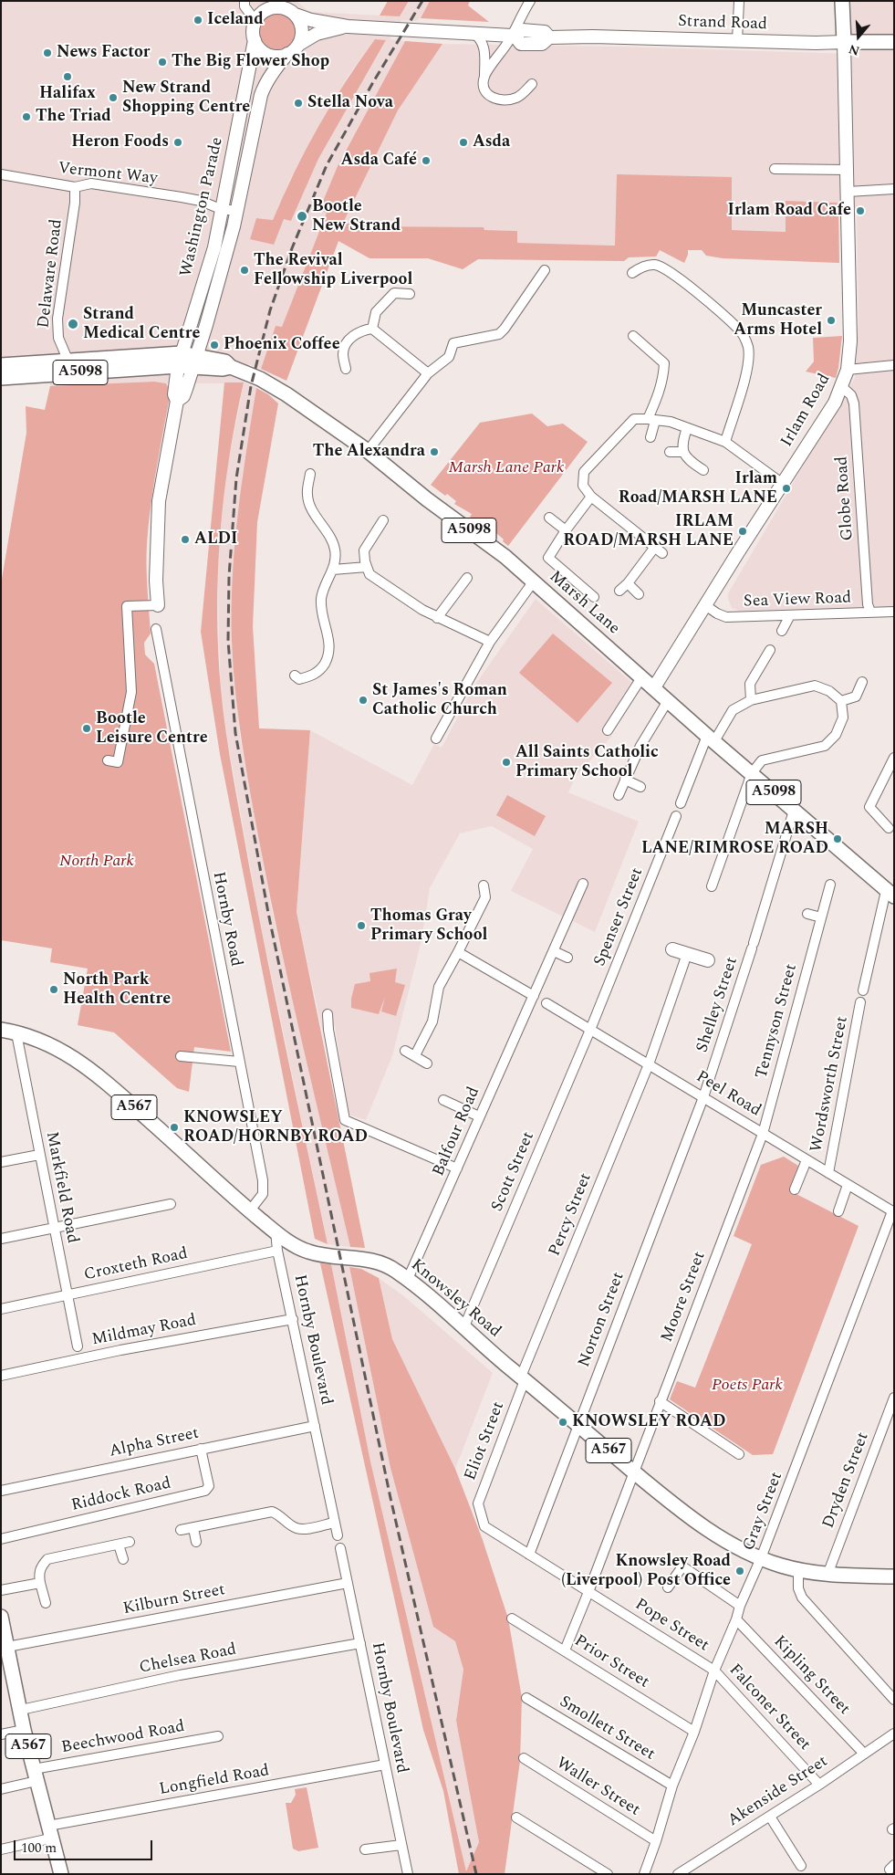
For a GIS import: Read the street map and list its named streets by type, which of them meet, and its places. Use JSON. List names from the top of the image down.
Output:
{
  "streets": {
    "main road": [
      "Strand Road",
      "A5098",
      "Irlam Road",
      "Marsh Lane",
      "A567",
      "Knowsley Road"
    ],
    "street": [
      "Vermont Way",
      "Washington Parade",
      "Delaware Road",
      "Globe Road",
      "Sea View Road",
      "Spenser Street",
      "Hornby Road",
      "Shelley Street",
      "Tennyson Street",
      "Wordsworth Street",
      "Peel Road",
      "Balfour Road",
      "Scott Street",
      "Markfield Road",
      "Percy Street",
      "Croxteth Road",
      "Moore Street",
      "Norton Street",
      "Mildmay Road",
      "Hornby Boulevard",
      "Eliot Street",
      "Alpha Street",
      "Dryden Street",
      "Riddock Road",
      "Gray Street",
      "Kilburn Street",
      "Pope Street",
      "Chelsea Road",
      "Prior Street",
      "Kipling Street",
      "Falconer Street",
      "Smollett Street",
      "Beechwood Road",
      "Longfield Road",
      "Waller Street",
      "Akenside Street"
    ]
  },
  "crossings": [
    ["Strand Road", "Washington Parade"],
    ["Strand Road", "Irlam Road"],
    ["Vermont Way", "Washington Parade"],
    ["Vermont Way", "Delaware Road"],
    ["Washington Parade", "Marsh Lane"],
    ["Delaware Road", "Marsh Lane"],
    ["Irlam Road", "Globe Road"],
    ["Irlam Road", "Sea View Road"],
    ["Irlam Road", "Marsh Lane"],
    ["Globe Road", "Sea View Road"],
    ["Marsh Lane", "Shelley Street"],
    ["Spenser Street", "Peel Road"],
    ["Spenser Street", "Scott Street"],
    ["Hornby Road", "Knowsley Road"],
    ["Shelley Street", "Peel Road"],
    ["Shelley Street", "Norton Street"],
    ["Tennyson Street", "Peel Road"],
    ["Tennyson Street", "Moore Street"],
    ["Wordsworth Street", "Peel Road"],
    ["Peel Road", "Scott Street"],
    ["Peel Road", "Percy Street"],
    ["Peel Road", "Moore Street"],
    ["Peel Road", "Norton Street"],
    ["Peel Road", "Gray Street"],
    ["A567", "Kilburn Street"],
    ["A567", "Chelsea Road"],
    ["A567", "Beechwood Road"],
    ["A567", "Longfield Road"],
    ["Balfour Road", "Knowsley Road"],
    ["Scott Street", "Knowsley Road"],
    ["Markfield Road", "Croxteth Road"],
    ["Markfield Road", "Knowsley Road"],
    ["Percy Street", "Knowsley Road"],
    ["Percy Street", "Eliot Street"],
    ["Croxteth Road", "Hornby Boulevard"],
    ["Moore Street", "Knowsley Road"],
    ["Moore Street", "Pope Street"],
    ["Moore Street", "Prior Street"],
    ["Knowsley Road", "Norton Street"],
    ["Knowsley Road", "Hornby Boulevard"],
    ["Knowsley Road", "Eliot Street"],
    ["Knowsley Road", "Dryden Street"],
    ["Knowsley Road", "Gray Street"],
    ["Norton Street", "Pope Street"],
    ["Mildmay Road", "Hornby Boulevard"],
    ["Hornby Boulevard", "Alpha Street"],
    ["Hornby Boulevard", "Kilburn Street"],
    ["Hornby Boulevard", "Chelsea Road"],
    ["Hornby Boulevard", "Longfield Road"],
    ["Eliot Street", "Pope Street"],
    ["Alpha Street", "Riddock Road"],
    ["Gray Street", "Pope Street"],
    ["Gray Street", "Prior Street"],
    ["Gray Street", "Kipling Street"],
    ["Gray Street", "Falconer Street"],
    ["Gray Street", "Smollett Street"],
    ["Gray Street", "Waller Street"],
    ["Pope Street", "Falconer Street"],
    ["Kipling Street", "Akenside Street"],
    ["Falconer Street", "Akenside Street"]
  ],
  "parks": ["Marsh Lane Park", "North Park", "Poets Park"],
  "places": [
    "Iceland",
    "News Factor",
    "The Big Flower Shop",
    "Halifax",
    "New Strand Shopping Centre",
    "Stella Nova",
    "The Triad",
    "Heron Foods",
    "Asda",
    "Asda Café",
    "Irlam Road Cafe",
    "Bootle New Strand",
    "The Revival Fellowship Liverpool",
    "Muncaster Arms Hotel",
    "Strand Medical Centre",
    "Phoenix Coffee",
    "The Alexandra",
    "Irlam Road/MARSH LANE",
    "IRLAM ROAD/MARSH LANE",
    "ALDI",
    "St James's Roman Catholic Church",
    "Bootle Leisure Centre",
    "All Saints Catholic Primary School",
    "MARSH LANE/RIMROSE ROAD",
    "Thomas Gray Primary School",
    "North Park Health Centre",
    "KNOWSLEY ROAD/HORNBY ROAD",
    "KNOWSLEY ROAD",
    "Knowsley Road (Liverpool) Post Office"
  ],
  "scale_bar": "100 m",
  "north": "bottom"
}
